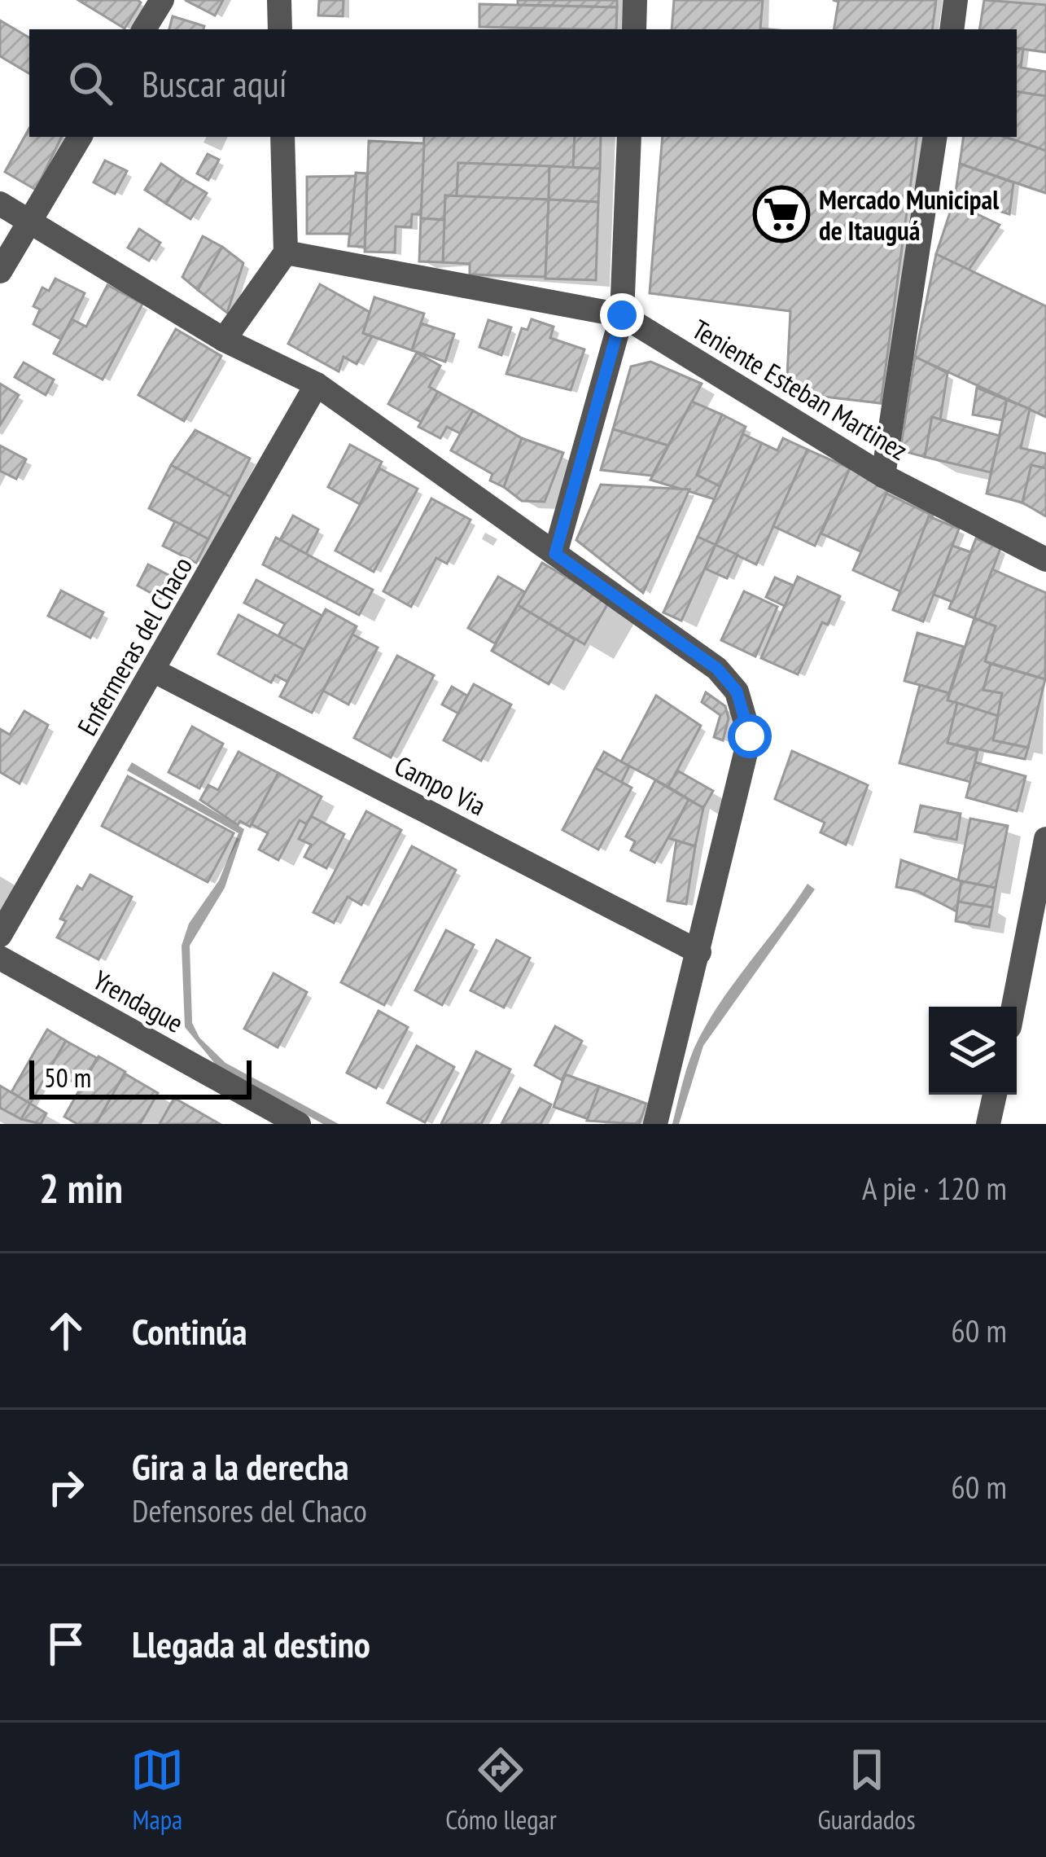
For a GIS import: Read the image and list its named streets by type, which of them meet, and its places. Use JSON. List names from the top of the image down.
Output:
{
  "streets": {
    "street": [
      "Teniente Esteban Martinez",
      "Enfermeras del Chaco",
      "Campo Via",
      "Yrendague"
    ]
  },
  "crossings": [
    ["Enfermeras del Chaco", "Campo Via"]
  ],
  "places": {
    "supermarket": ["Mercado Municipal de Itauguá"]
  },
  "scale_bar": "50 m",
  "page": {
    "search": "Buscar aquí",
    "scale": "50 m",
    "heading": ["2 min", "A pie · 120 m"],
    "list": [
      ["Continúa", "60 m"],
      ["Gira a la derecha", "Defensores del Chaco", "60 m"],
      "Llegada al destino"
    ],
    "nav": ["Mapa", "Cómo llegar", "Guardados"]
  }
}
